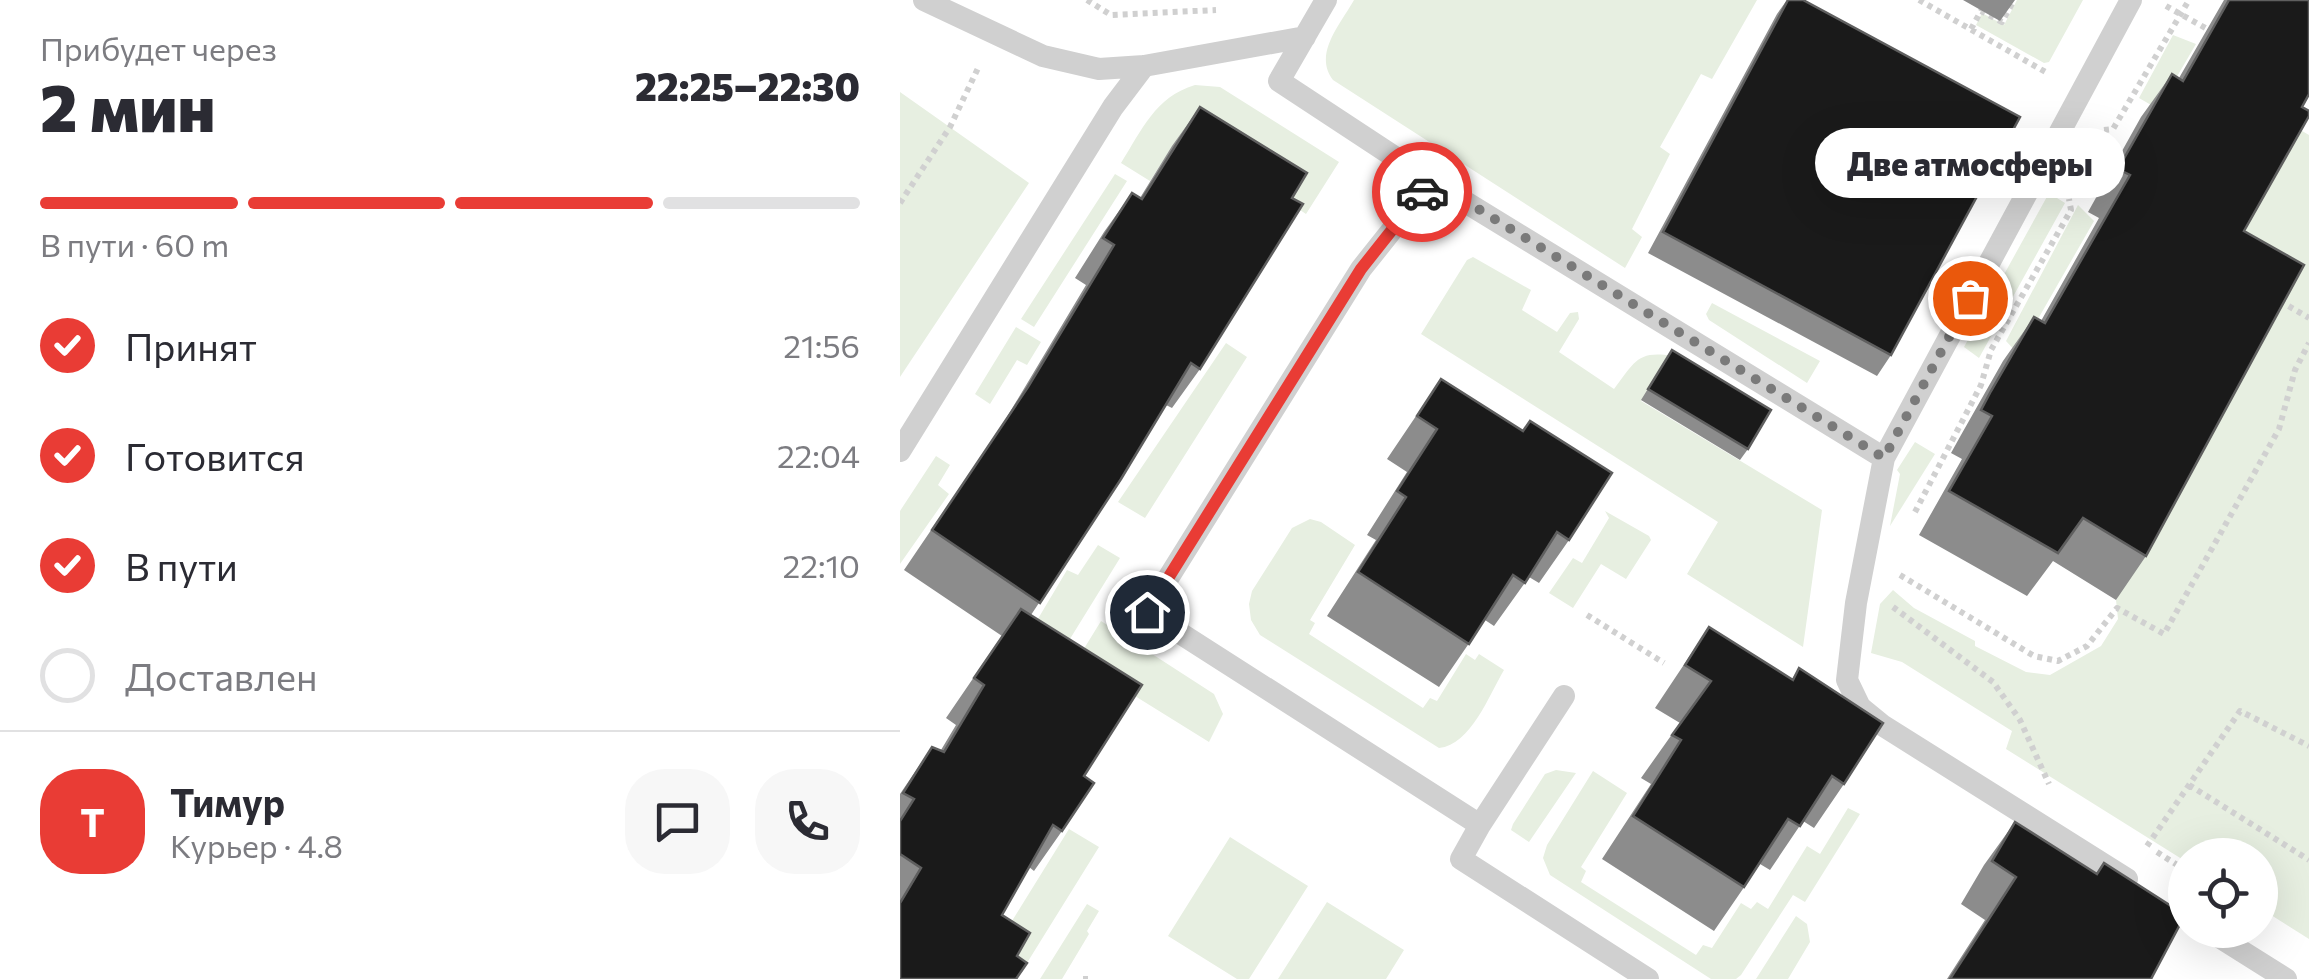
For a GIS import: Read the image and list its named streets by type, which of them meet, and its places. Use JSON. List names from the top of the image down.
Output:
{
  "places": ["Две атмосферы"],
  "page": {
    "heading": ["2 мин", "Прибудет через", "22:25–22:30"],
    "panel": ["Тимур", "Курьер · 4.8"],
    "bubble": "Две атмосферы",
    "bar": "В пути · 60 m",
    "list": [
      ["Принят", "21:56"],
      ["Готовится", "22:04"],
      ["В пути", "22:10"],
      "Доставлен"
    ],
    "round": "Т"
  }
}
